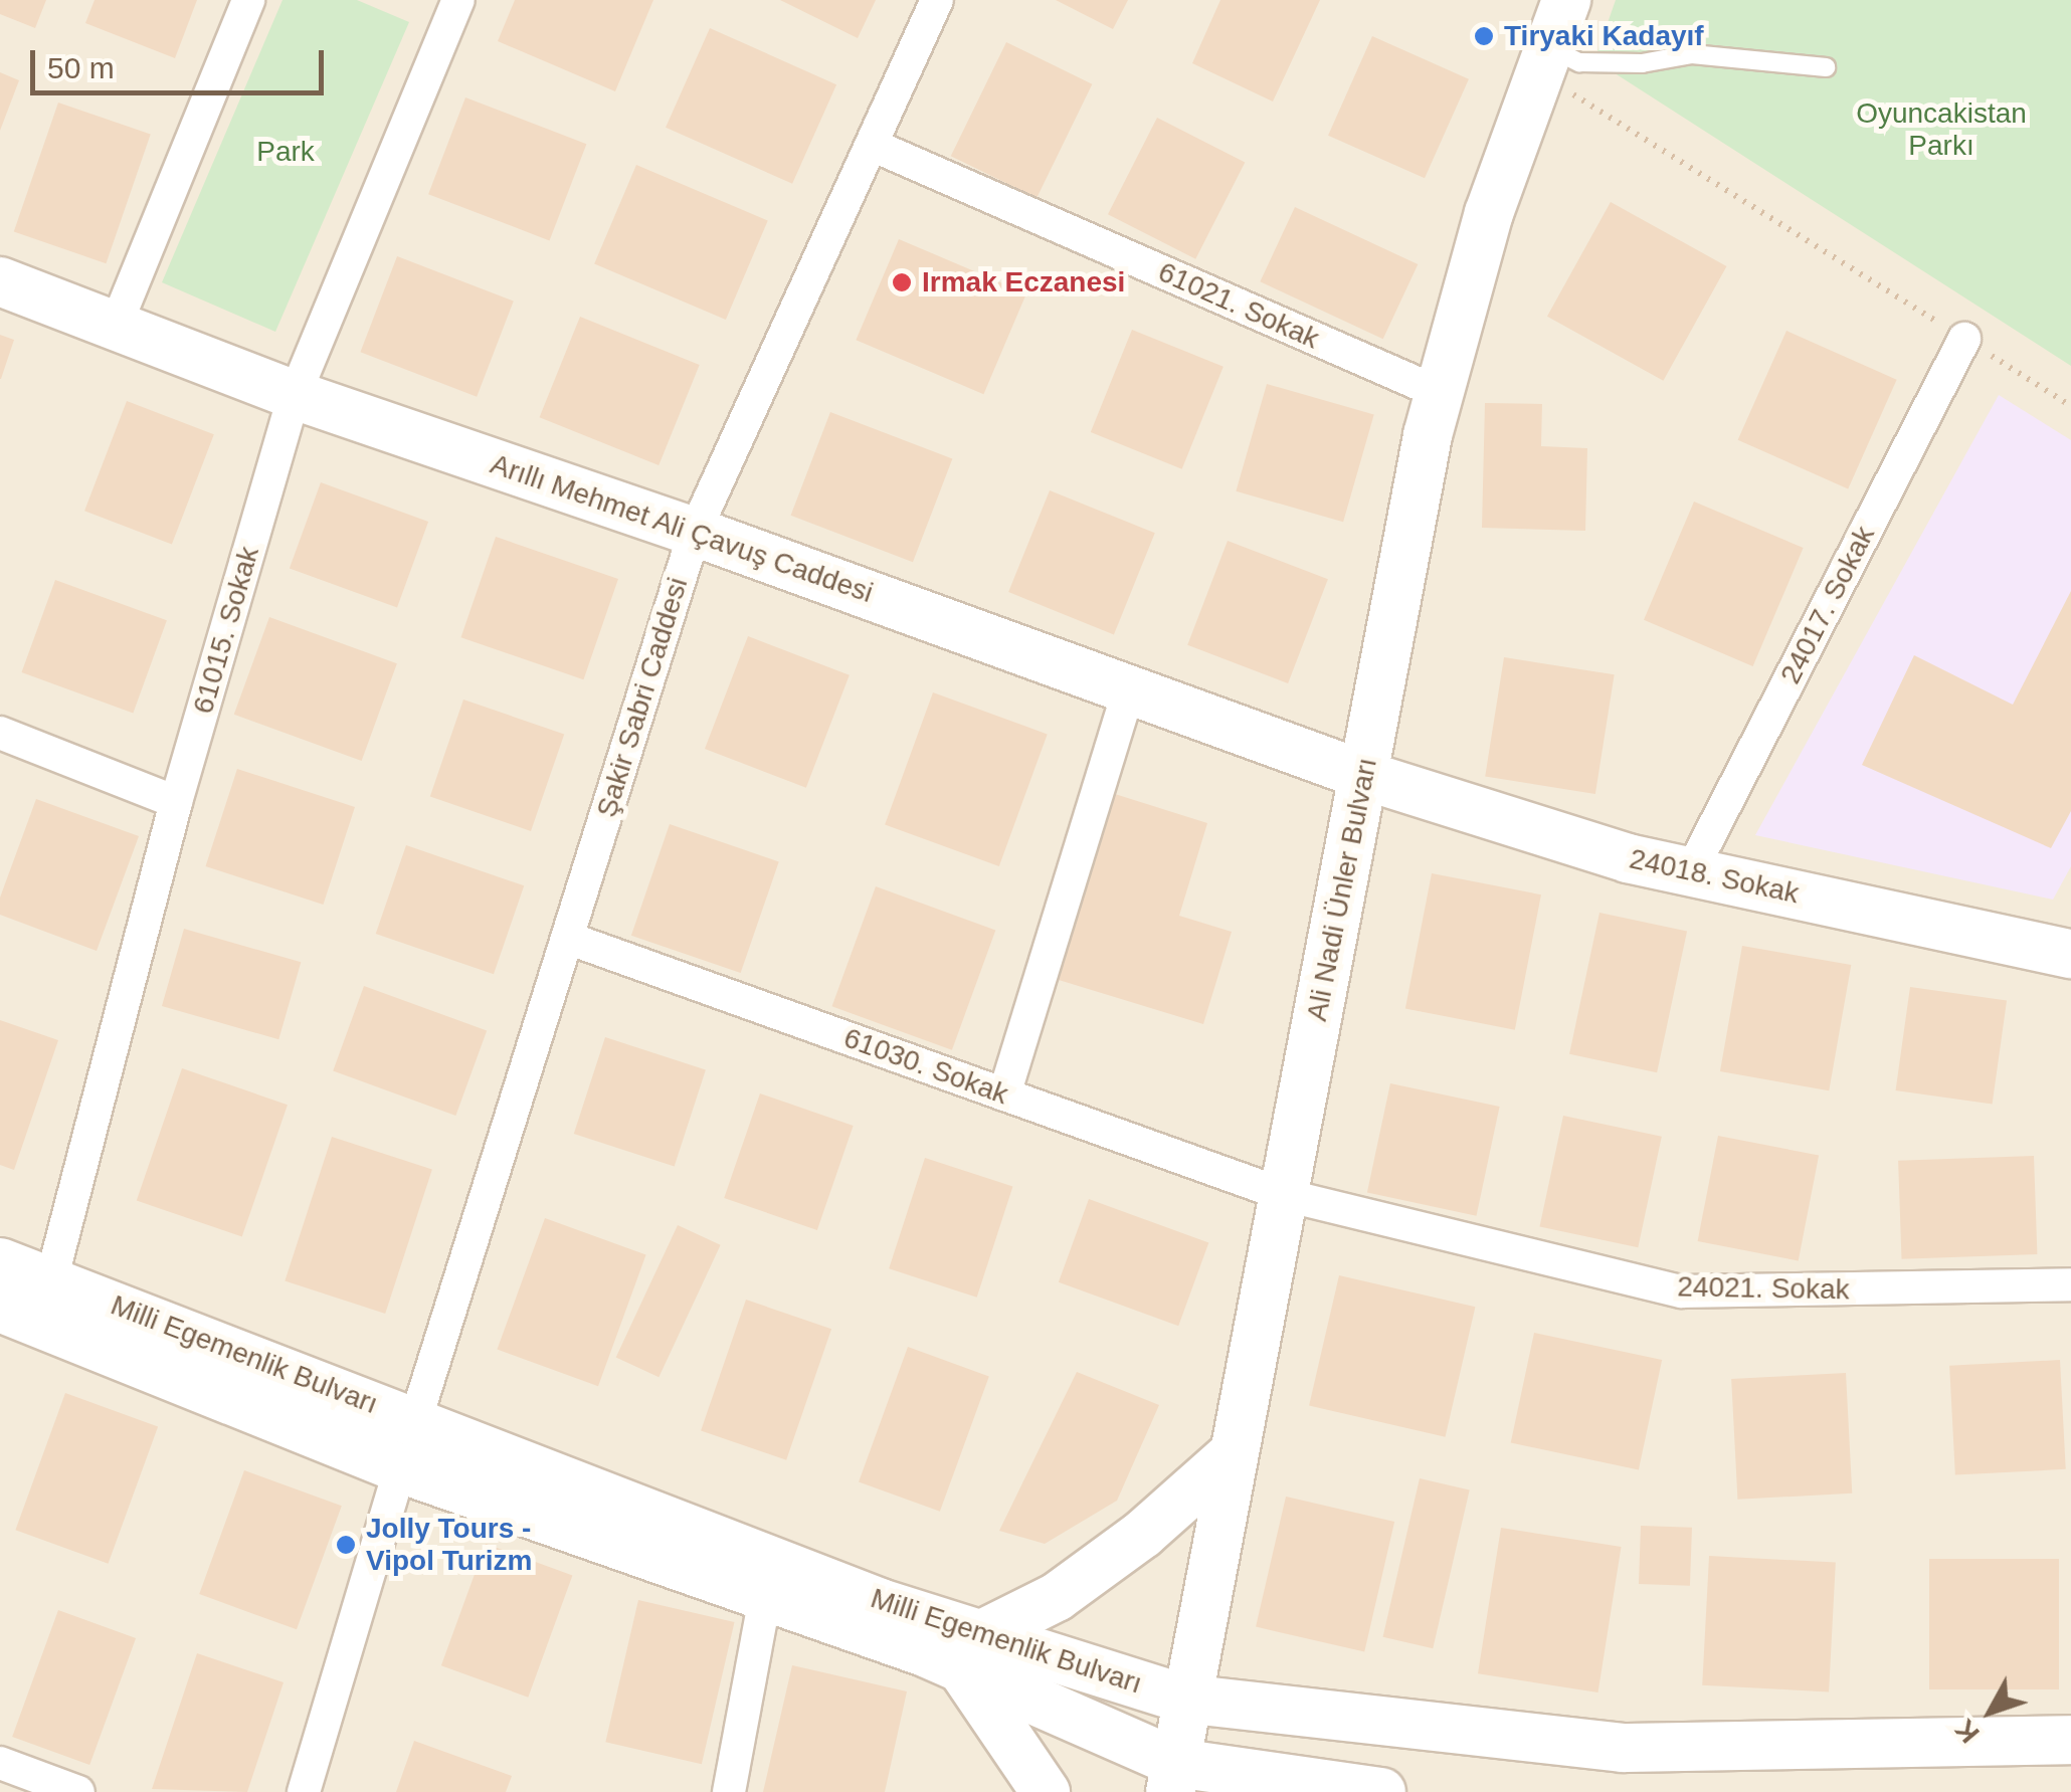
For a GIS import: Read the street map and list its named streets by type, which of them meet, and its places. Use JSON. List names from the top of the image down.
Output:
{
  "streets": {
    "main road": [
      "Arıllı Mehmet Ali Çavuş Caddesi",
      "24018. Sokak",
      "Ali Nadi Ünler Bulvarı",
      "Milli Egemenlik Bulvarı"
    ],
    "street": [
      "61021. Sokak",
      "24017. Sokak",
      "61015. Sokak",
      "Şakir Sabri Caddesi",
      "61030. Sokak",
      "24021. Sokak"
    ]
  },
  "crossings": [
    ["61021. Sokak", "Şakir Sabri Caddesi"],
    ["61021. Sokak", "Ali Nadi Ünler Bulvarı"],
    ["Arıllı Mehmet Ali Çavuş Caddesi", "61015. Sokak"],
    ["Arıllı Mehmet Ali Çavuş Caddesi", "Şakir Sabri Caddesi"],
    ["Arıllı Mehmet Ali Çavuş Caddesi", "24018. Sokak"],
    ["Arıllı Mehmet Ali Çavuş Caddesi", "Ali Nadi Ünler Bulvarı"],
    ["24017. Sokak", "24018. Sokak"],
    ["61015. Sokak", "Milli Egemenlik Bulvarı"],
    ["Şakir Sabri Caddesi", "61030. Sokak"],
    ["Şakir Sabri Caddesi", "Milli Egemenlik Bulvarı"],
    ["24018. Sokak", "Ali Nadi Ünler Bulvarı"],
    ["Ali Nadi Ünler Bulvarı", "61030. Sokak"],
    ["Ali Nadi Ünler Bulvarı", "24021. Sokak"],
    ["Ali Nadi Ünler Bulvarı", "Milli Egemenlik Bulvarı"],
    ["61030. Sokak", "24021. Sokak"]
  ],
  "parks": ["Oyuncakistan Parkı", "Park"],
  "places": ["Tiryaki Kadayıf", "Irmak Eczanesi", "Jolly Tours - Vipol Turizm"],
  "scale_bar": "50 m",
  "north": "bottom left"
}
